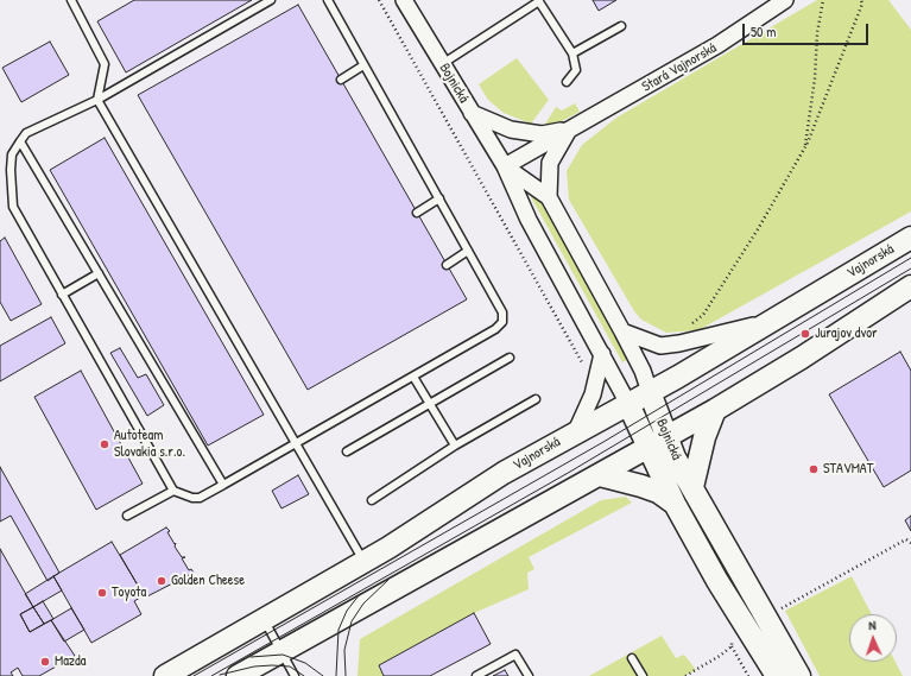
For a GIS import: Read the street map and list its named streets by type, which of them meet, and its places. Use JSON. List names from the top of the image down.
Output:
{
  "streets": {
    "main road": ["Bojnická", "Vajnorská"],
    "street": ["Stará Vajnorská"]
  },
  "crossings": [
    ["Stará Vajnorská", "Bojnická"],
    ["Bojnická", "Vajnorská"]
  ],
  "places": [
    "Jurajov dvor",
    "Autoteam Slovakia s.r.o.",
    "STAVMAT",
    "Golden Cheese",
    "Toyota",
    "Mazda"
  ],
  "scale_bar": "50 m",
  "north": "top"
}
